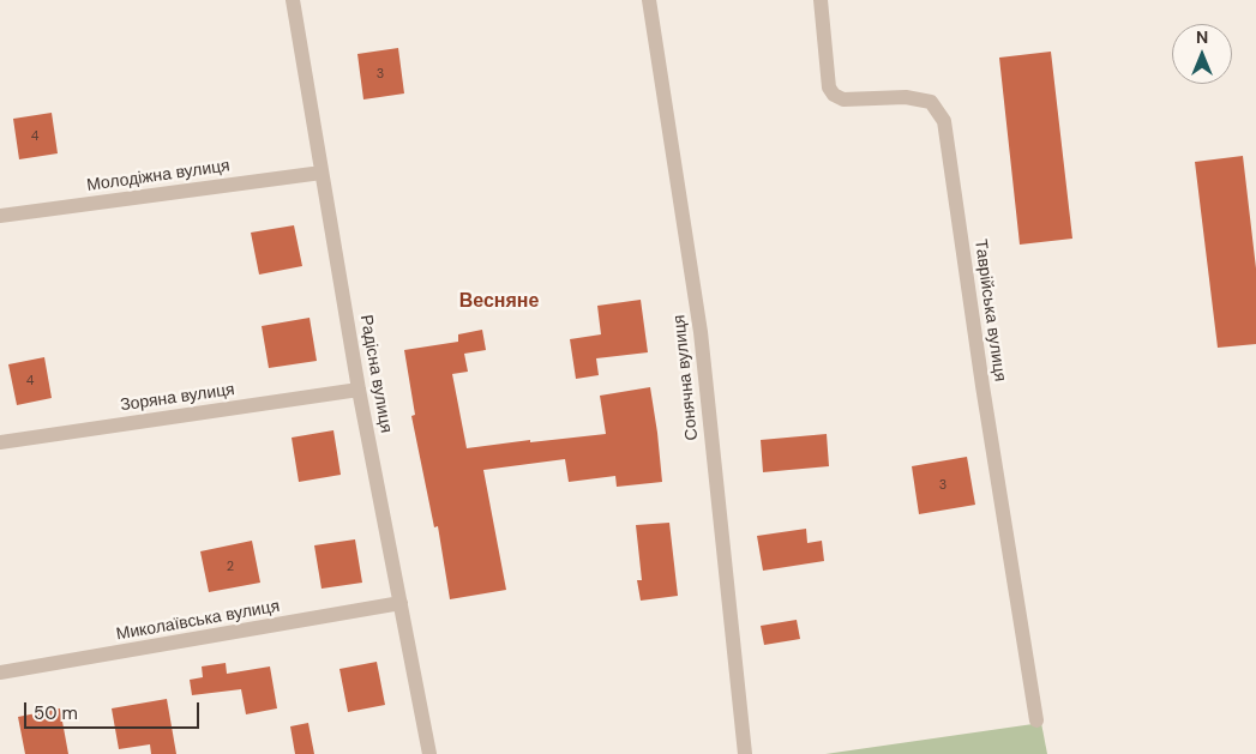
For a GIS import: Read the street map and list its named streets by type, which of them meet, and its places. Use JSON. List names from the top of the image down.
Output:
{
  "streets": {
    "street": [
      "Молодіжна вулиця",
      "Таврійська вулиця",
      "Радісна вулиця",
      "Сонячна вулиця",
      "Зоряна вулиця",
      "Миколаївська вулиця"
    ]
  },
  "crossings": [
    ["Молодіжна вулиця", "Радісна вулиця"],
    ["Радісна вулиця", "Зоряна вулиця"],
    ["Радісна вулиця", "Миколаївська вулиця"]
  ],
  "districts": ["Весняне"],
  "house_numbers": [
    "3",
    "4",
    "4",
    "3",
    "2"
  ],
  "scale_bar": "50 m",
  "north": "top"
}
